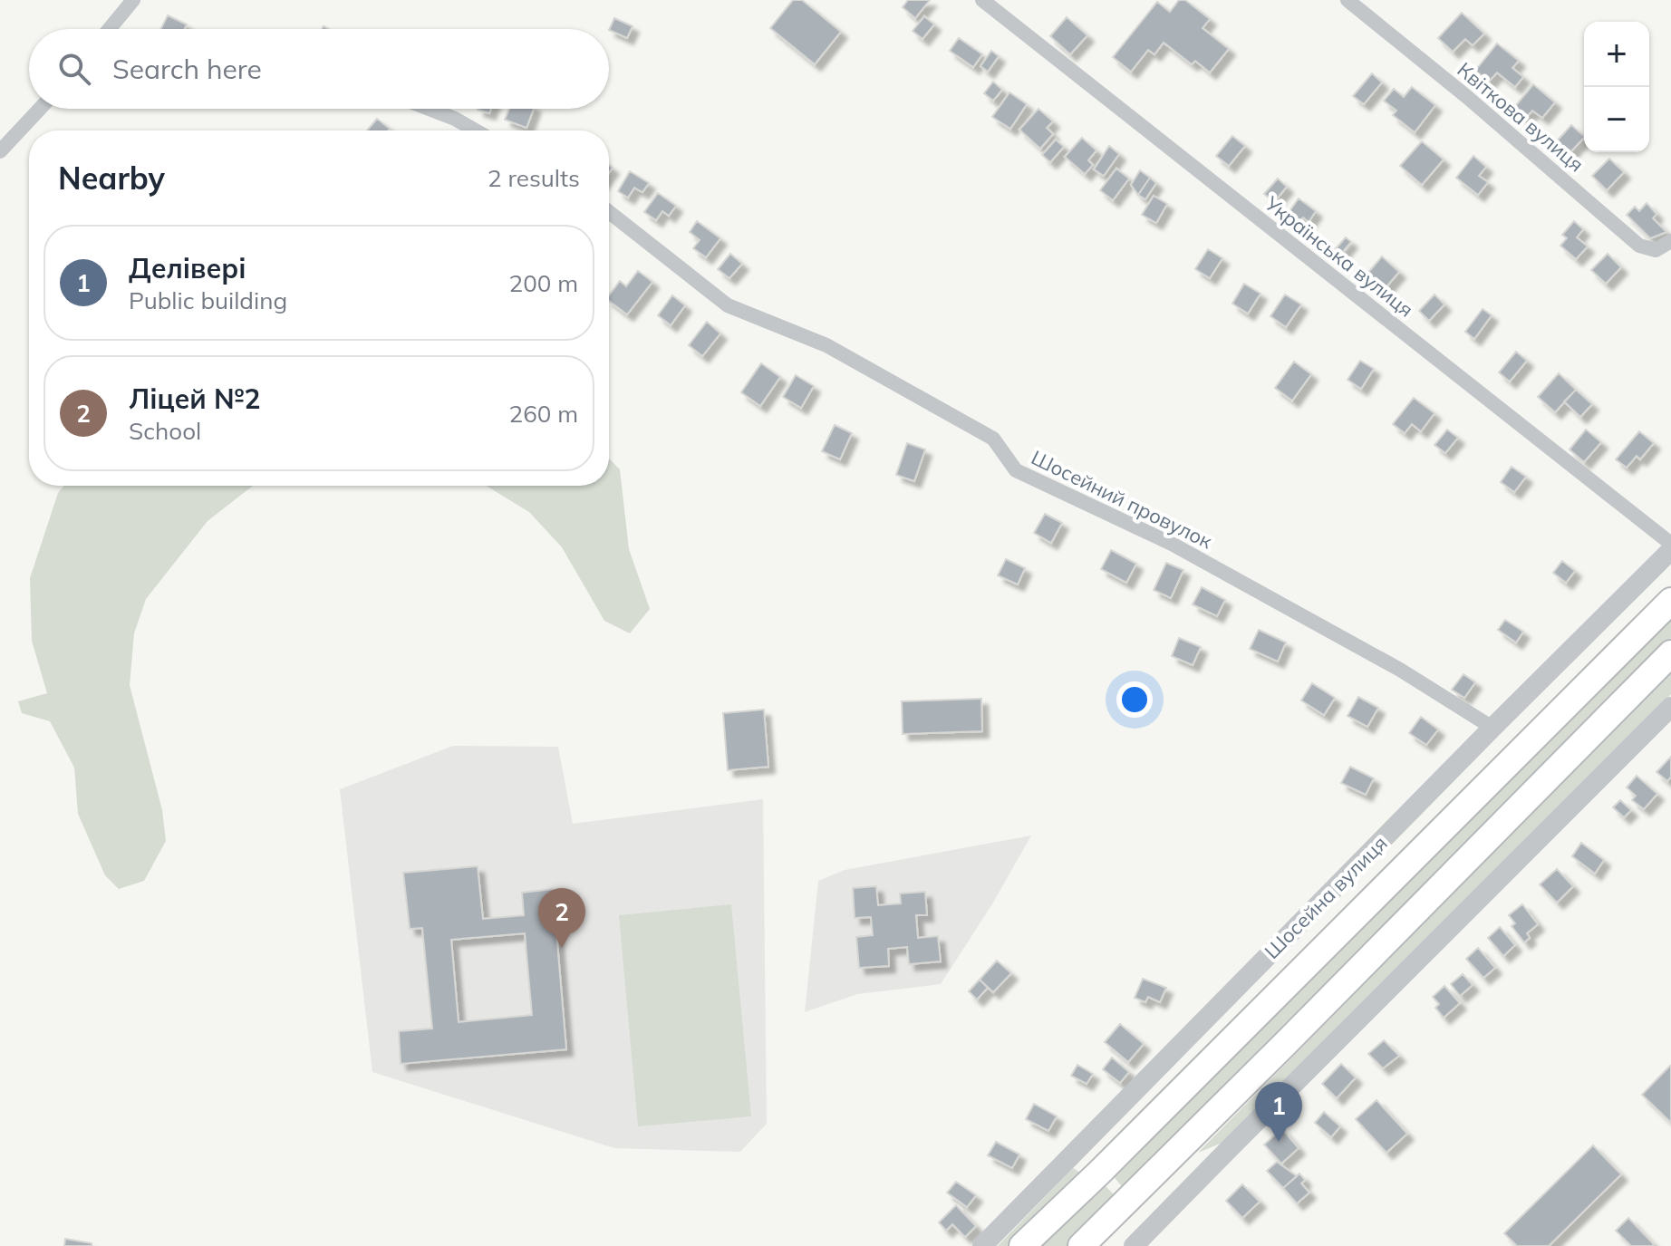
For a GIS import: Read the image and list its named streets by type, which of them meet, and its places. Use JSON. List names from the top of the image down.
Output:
{
  "streets": {
    "street": [
      "Квіткова вулиця",
      "Українська вулиця",
      "Шосейний провулок",
      "Шосейна вулиця"
    ]
  },
  "crossings": [
    ["Шосейний провулок", "Шосейна вулиця"]
  ],
  "page": {
    "map_buttons": ["+", "−"],
    "search": "Search here",
    "heading": ["Nearby", "2 results"],
    "list": [
      {
        "mark": "1",
        "name": "Делівері",
        "note": "Public building",
        "value": "200 m"
      },
      {
        "mark": "2",
        "name": "Ліцей №2",
        "note": "School",
        "value": "260 m"
      }
    ],
    "pins": ["2", "1"]
  }
}
